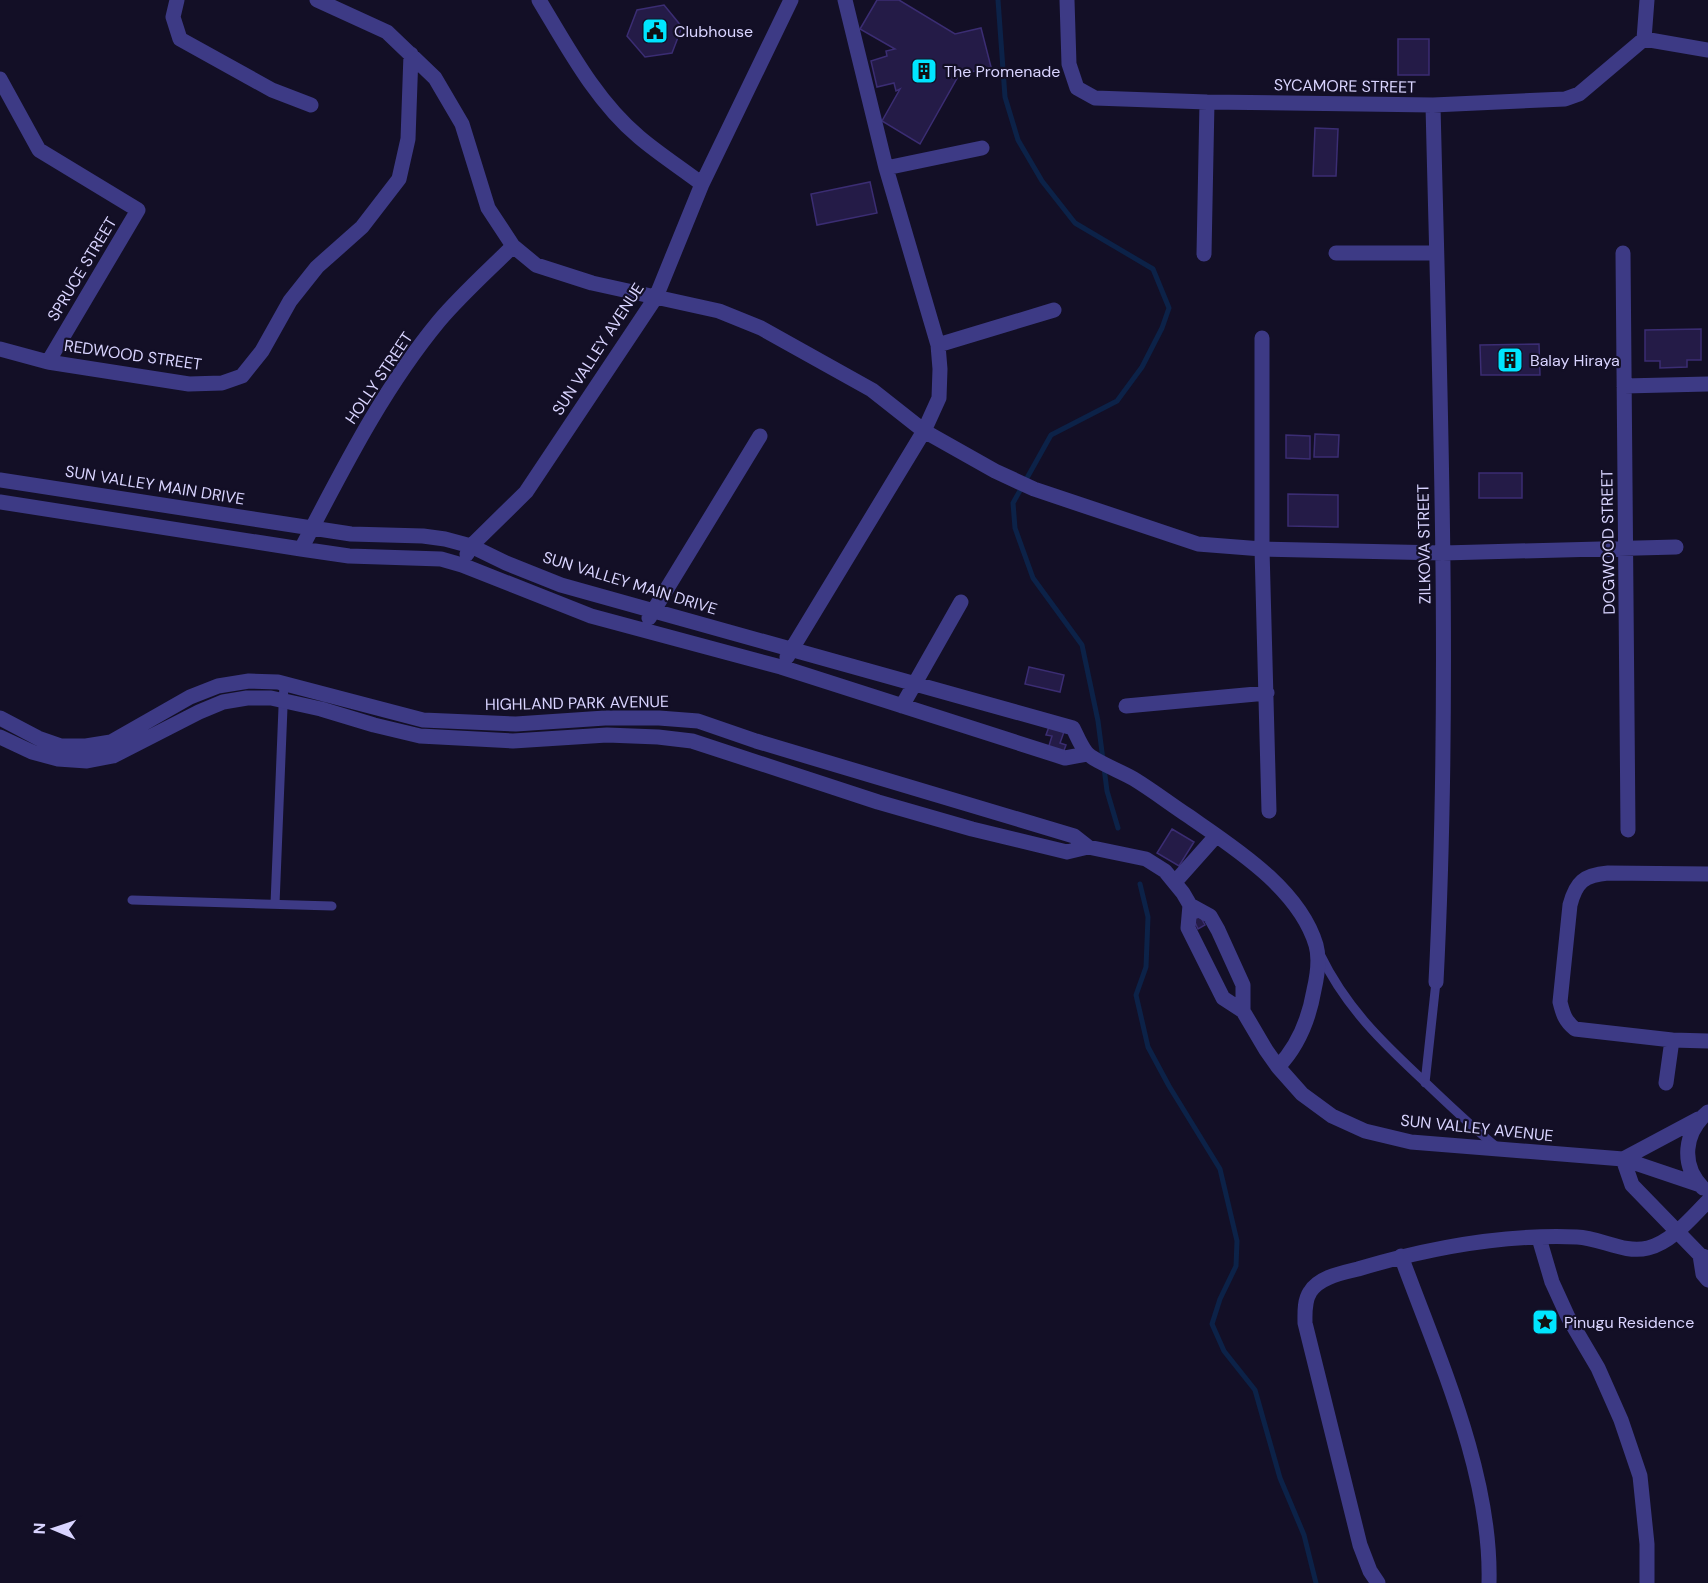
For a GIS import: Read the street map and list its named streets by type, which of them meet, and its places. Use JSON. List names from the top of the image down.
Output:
{
  "streets": {
    "street": [
      "SYCAMORE STREET",
      "SPRUCE STREET",
      "SUN VALLEY AVENUE",
      "REDWOOD STREET",
      "HOLLY STREET",
      "SUN VALLEY MAIN DRIVE",
      "DOGWOOD STREET",
      "ZILKOVA STREET",
      "HIGHLAND PARK AVENUE"
    ]
  },
  "crossings": [
    ["SYCAMORE STREET", "ZILKOVA STREET"],
    ["SPRUCE STREET", "REDWOOD STREET"],
    ["SUN VALLEY AVENUE", "SUN VALLEY MAIN DRIVE"],
    ["SUN VALLEY AVENUE", "HIGHLAND PARK AVENUE"],
    ["HOLLY STREET", "SUN VALLEY MAIN DRIVE"]
  ],
  "places": {
    "public building": ["Clubhouse"],
    "building": ["The Promenade", "Balay Hiraya"],
    "place": ["Pinugu Residence"]
  },
  "north": "left"
}
